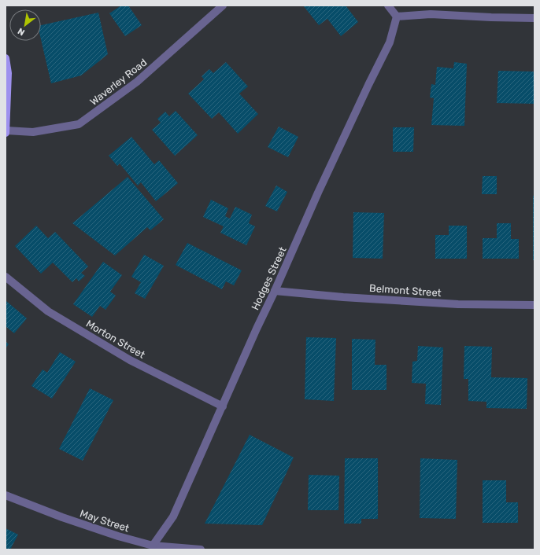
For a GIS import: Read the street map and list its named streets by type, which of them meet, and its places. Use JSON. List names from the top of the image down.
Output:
{
  "streets": {
    "street": [
      "Waverley Road",
      "Hodges Street",
      "Belmont Street",
      "Morton Street",
      "May Street"
    ]
  },
  "crossings": [
    ["Hodges Street", "Belmont Street"],
    ["Hodges Street", "Morton Street"],
    ["Hodges Street", "May Street"]
  ],
  "north": "bottom left"
}
